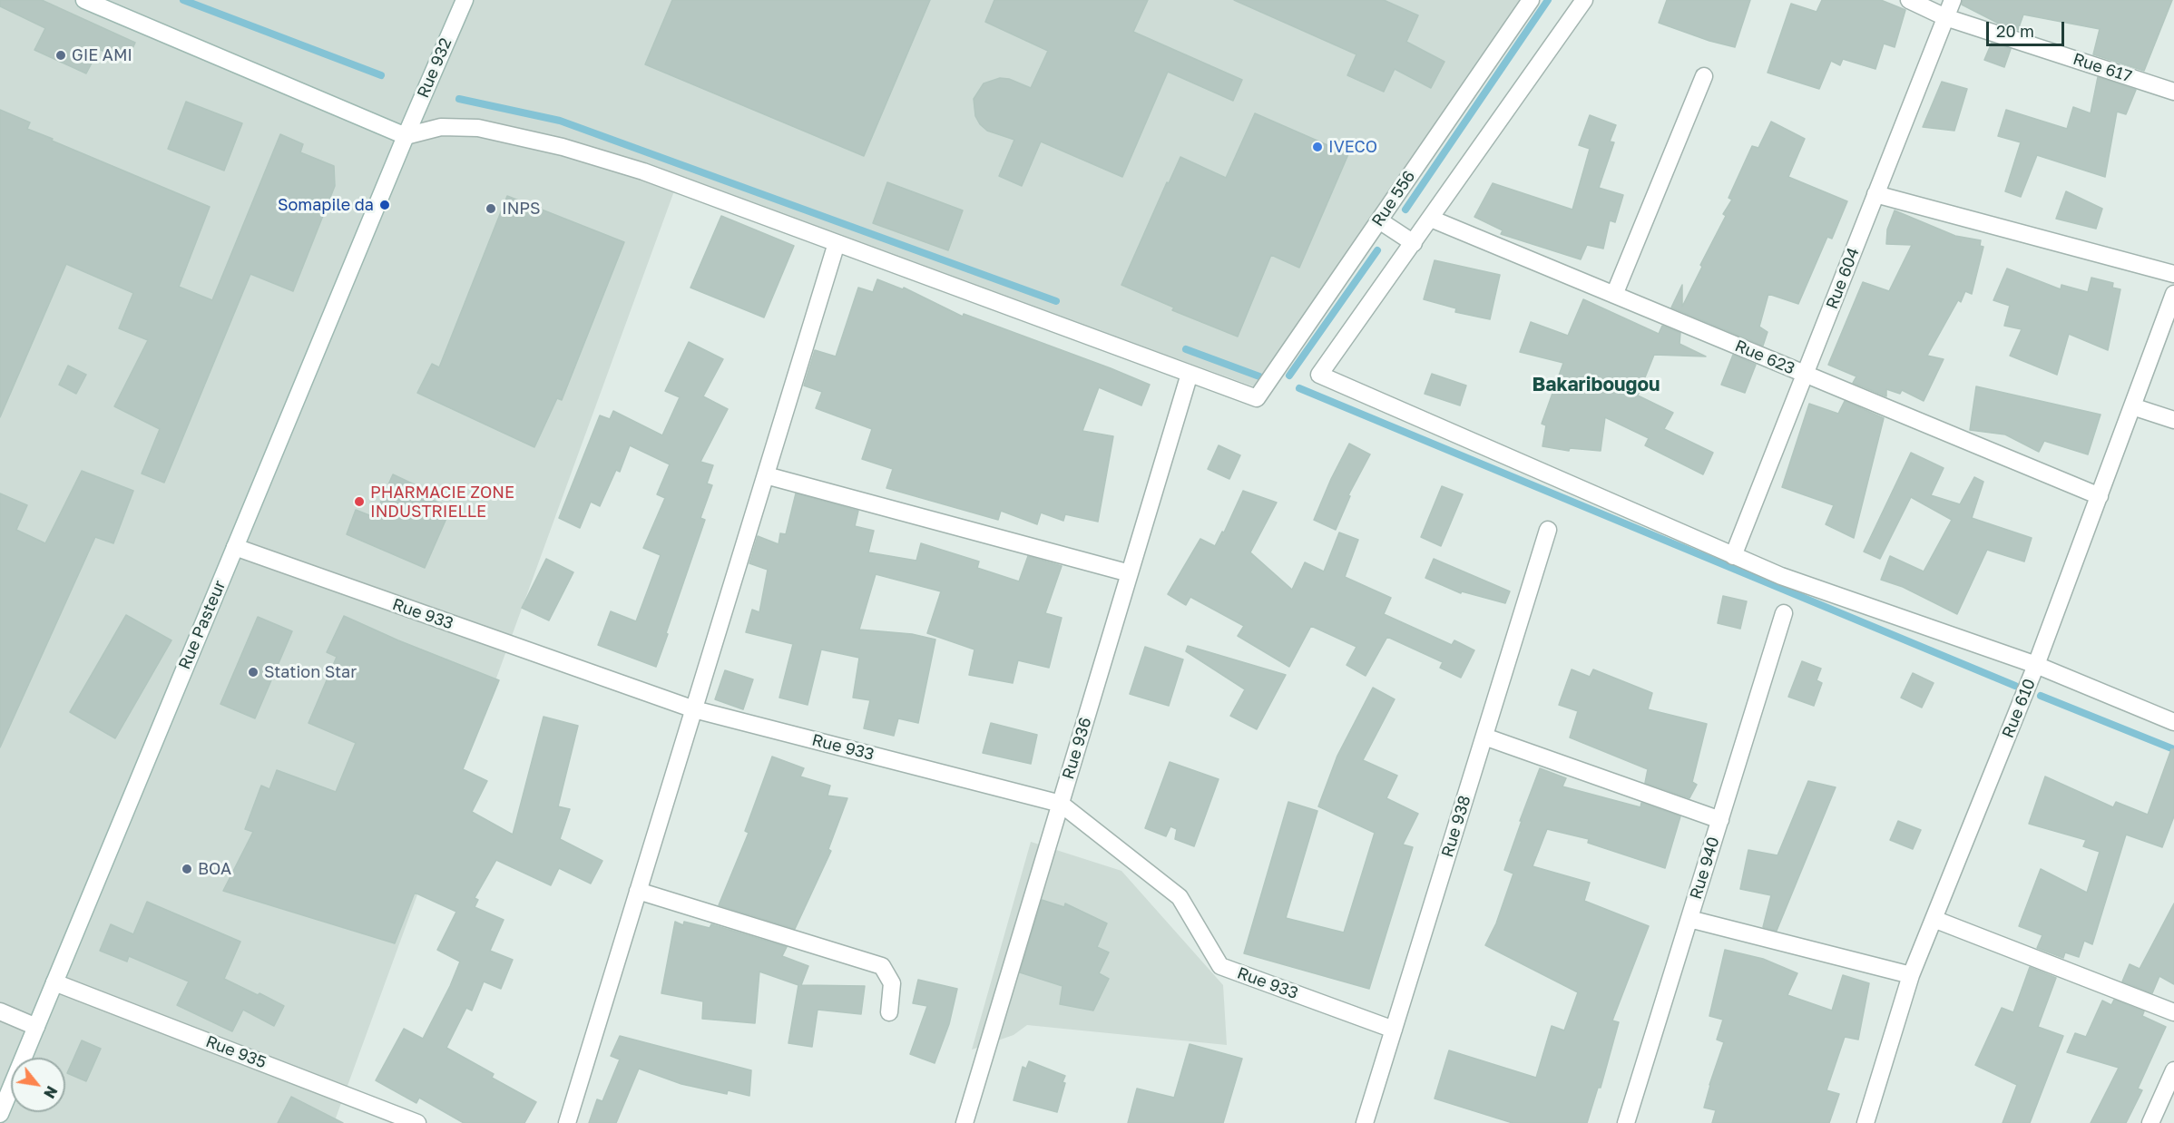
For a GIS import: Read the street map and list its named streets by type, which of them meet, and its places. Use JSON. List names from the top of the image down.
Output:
{
  "streets": {
    "street": [
      "Rue 932",
      "Rue 617",
      "Rue 556",
      "Rue 604",
      "Rue 623",
      "Rue 933",
      "Rue Pasteur",
      "Rue 610",
      "Rue 936",
      "Rue 938",
      "Rue 940",
      "Rue 935"
    ]
  },
  "crossings": [
    ["Rue 932", "Rue Pasteur"],
    ["Rue 617", "Rue 604"],
    ["Rue 556", "Rue 936"],
    ["Rue 604", "Rue 623"],
    ["Rue 623", "Rue 610"],
    ["Rue 933", "Rue Pasteur"],
    ["Rue 933", "Rue 936"],
    ["Rue 933", "Rue 938"],
    ["Rue Pasteur", "Rue 935"]
  ],
  "districts": ["Bakaribougou"],
  "places": [
    "GIE AMI",
    "IVECO",
    "Somapile da",
    "INPS",
    "PHARMACIE ZONE INDUSTRIELLE",
    "Station Star",
    "BOA"
  ],
  "scale_bar": "20 m",
  "north": "bottom right"
}
